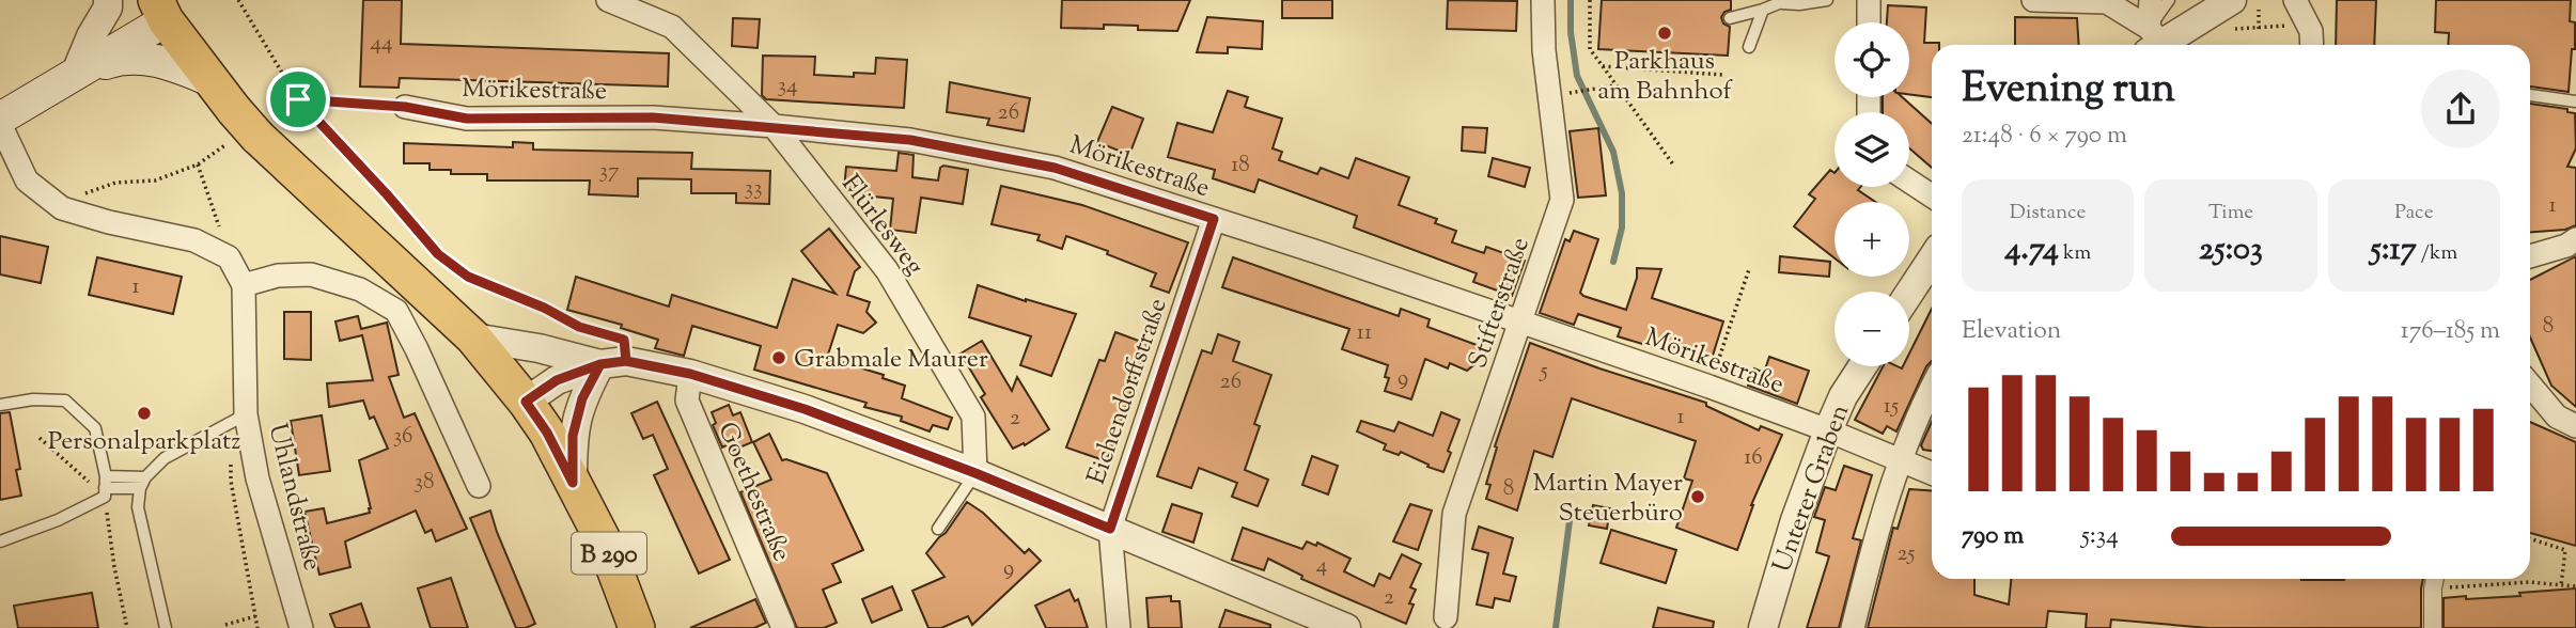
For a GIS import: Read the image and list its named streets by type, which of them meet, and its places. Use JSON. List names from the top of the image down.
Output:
{
  "streets": {
    "main road": ["B 290"],
    "street": [
      "Mörikestraße",
      "Flürlesweg",
      "Stifterstraße",
      "Eichendorffstraße",
      "Unterer Graben",
      "Goethestraße",
      "Uhlandstraße"
    ]
  },
  "crossings": [
    ["Mörikestraße", "Flürlesweg"],
    ["Mörikestraße", "Stifterstraße"],
    ["Mörikestraße", "Eichendorffstraße"],
    ["Mörikestraße", "Unterer Graben"]
  ],
  "places": [
    "Parkhaus am Bahnhof",
    "Grabmale Maurer",
    "Personalparkplatz",
    "Martin Mayer Steuerbüro"
  ],
  "house_numbers": [
    "44",
    "34",
    "26",
    "18",
    "37",
    "33",
    "1",
    "1",
    "8",
    "11",
    "5",
    "9",
    "26",
    "15",
    "1",
    "2",
    "36",
    "16",
    "38",
    "8",
    "25",
    "4",
    "9",
    "2"
  ],
  "page": {
    "map_buttons": ["+", "−"],
    "heading": ["Evening run", "21:48 · 6 × 790 m"],
    "stats": [
      ["Distance", "4.74 km"],
      ["Time", "25:03"],
      ["Pace", "5:17 /km"]
    ],
    "chart": ["Elevation", "176–185 m"],
    "list": [
      {
        "name": "790 m",
        "note": "5:34"
      }
    ]
  }
}
